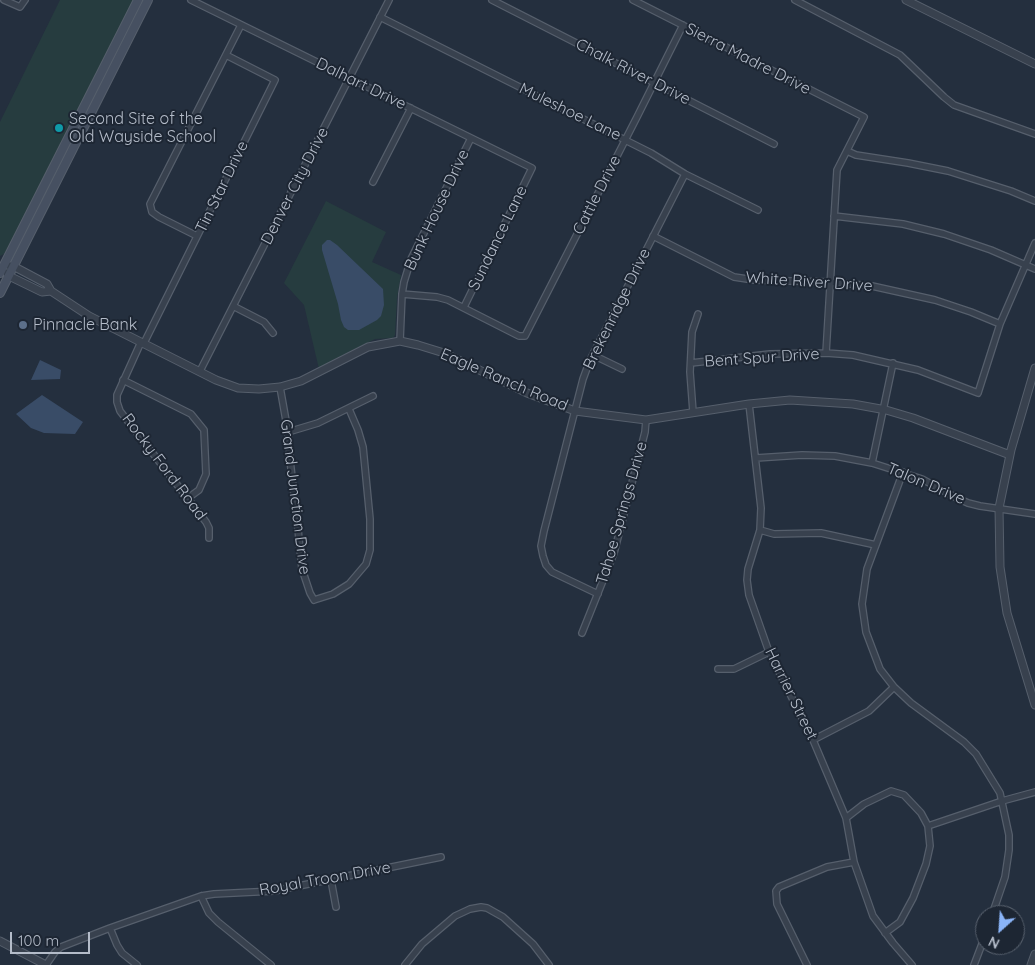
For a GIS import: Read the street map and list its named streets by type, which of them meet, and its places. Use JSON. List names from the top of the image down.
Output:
{
  "streets": {
    "street": [
      "Sierra Madre Drive",
      "Chalk River Drive",
      "Dalhart Drive",
      "Muleshoe Lane",
      "Denver City Drive",
      "Tin Star Drive",
      "Cattle Drive",
      "Bunk House Drive",
      "Sundance Lane",
      "White River Drive",
      "Brekenridge Drive",
      "Bent Spur Drive",
      "Eagle Ranch Road",
      "Rocky Ford Road",
      "Talon Drive",
      "Grand Junction Drive",
      "Tahoe Springs Drive",
      "Harrier Street",
      "Royal Troon Drive"
    ]
  },
  "crossings": [
    ["Sierra Madre Drive", "Cattle Drive"],
    ["Chalk River Drive", "Cattle Drive"],
    ["Dalhart Drive", "Denver City Drive"],
    ["Dalhart Drive", "Bunk House Drive"],
    ["Dalhart Drive", "Sundance Lane"],
    ["Muleshoe Lane", "Denver City Drive"],
    ["Muleshoe Lane", "Cattle Drive"],
    ["Muleshoe Lane", "Brekenridge Drive"],
    ["Denver City Drive", "Eagle Ranch Road"],
    ["Tin Star Drive", "Eagle Ranch Road"],
    ["Tin Star Drive", "Rocky Ford Road"],
    ["Cattle Drive", "Sundance Lane"],
    ["Bunk House Drive", "Eagle Ranch Road"],
    ["White River Drive", "Brekenridge Drive"],
    ["White River Drive", "Bent Spur Drive"],
    ["Brekenridge Drive", "Eagle Ranch Road"],
    ["Brekenridge Drive", "Tahoe Springs Drive"],
    ["Eagle Ranch Road", "Rocky Ford Road"],
    ["Eagle Ranch Road", "Grand Junction Drive"],
    ["Eagle Ranch Road", "Tahoe Springs Drive"],
    ["Eagle Ranch Road", "Harrier Street"],
    ["Talon Drive", "Harrier Street"]
  ],
  "places": ["Second Site of the Old Wayside School", "Pinnacle Bank"],
  "scale_bar": "100 m",
  "north": "bottom left"
}
